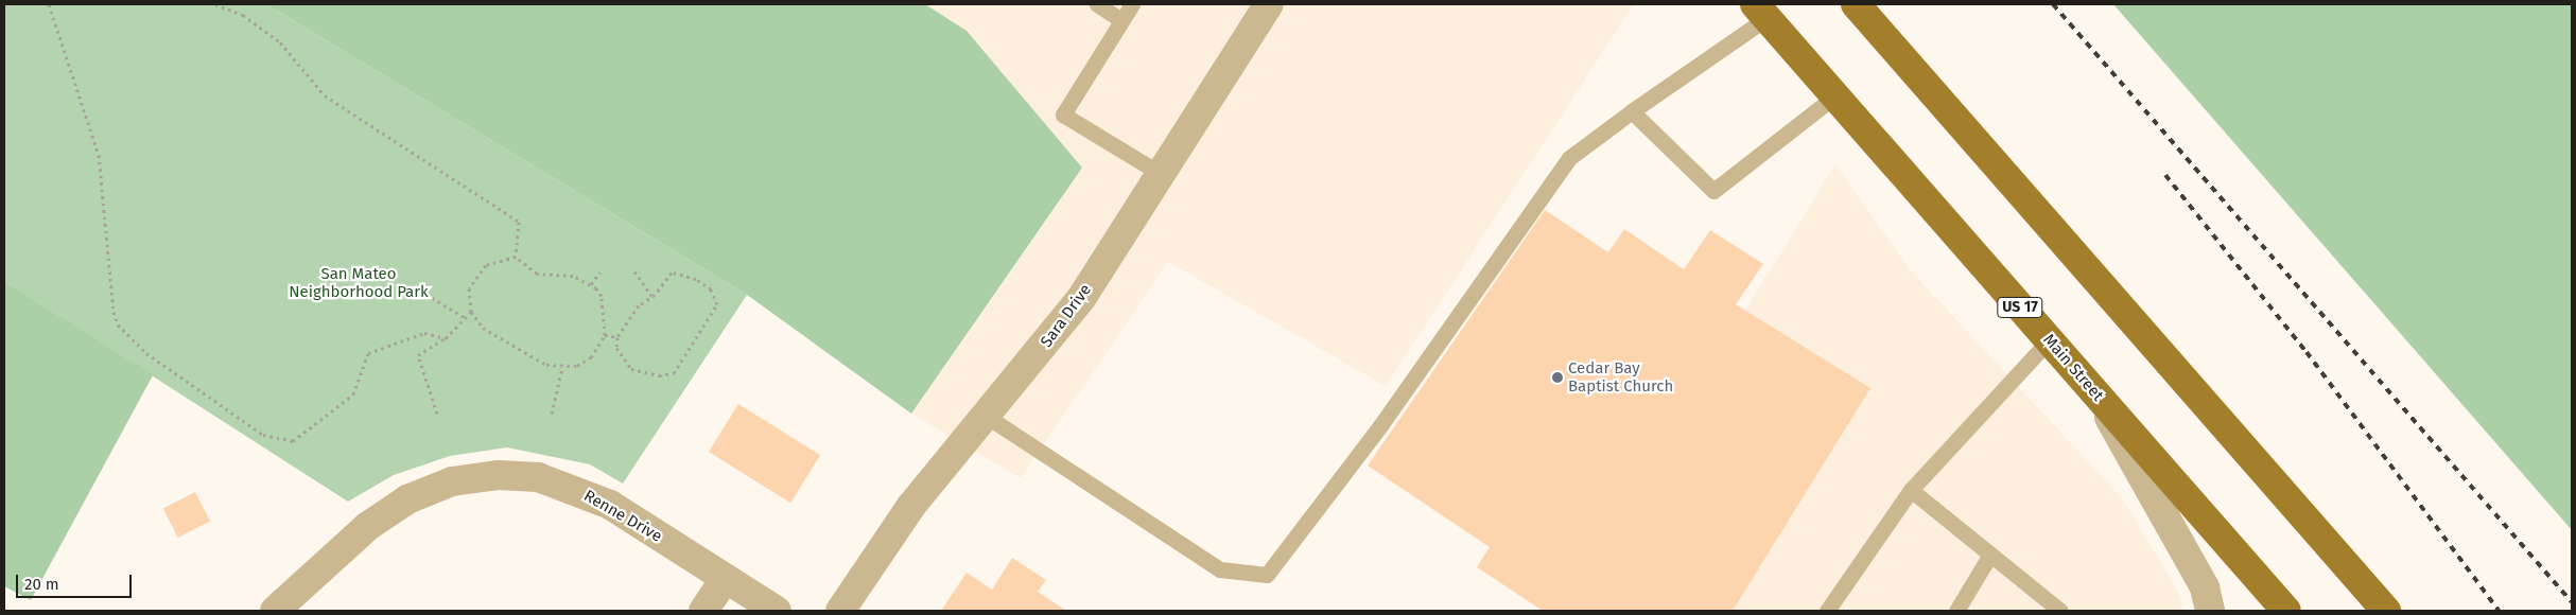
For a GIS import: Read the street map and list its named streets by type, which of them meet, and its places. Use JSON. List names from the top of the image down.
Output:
{
  "streets": {
    "main road": ["US 17", "Main Street"],
    "street": ["Sara Drive", "Renne Drive"]
  },
  "parks": ["San Mateo Neighborhood Park"],
  "places": ["Cedar Bay Baptist Church"],
  "scale_bar": "20 m"
}
